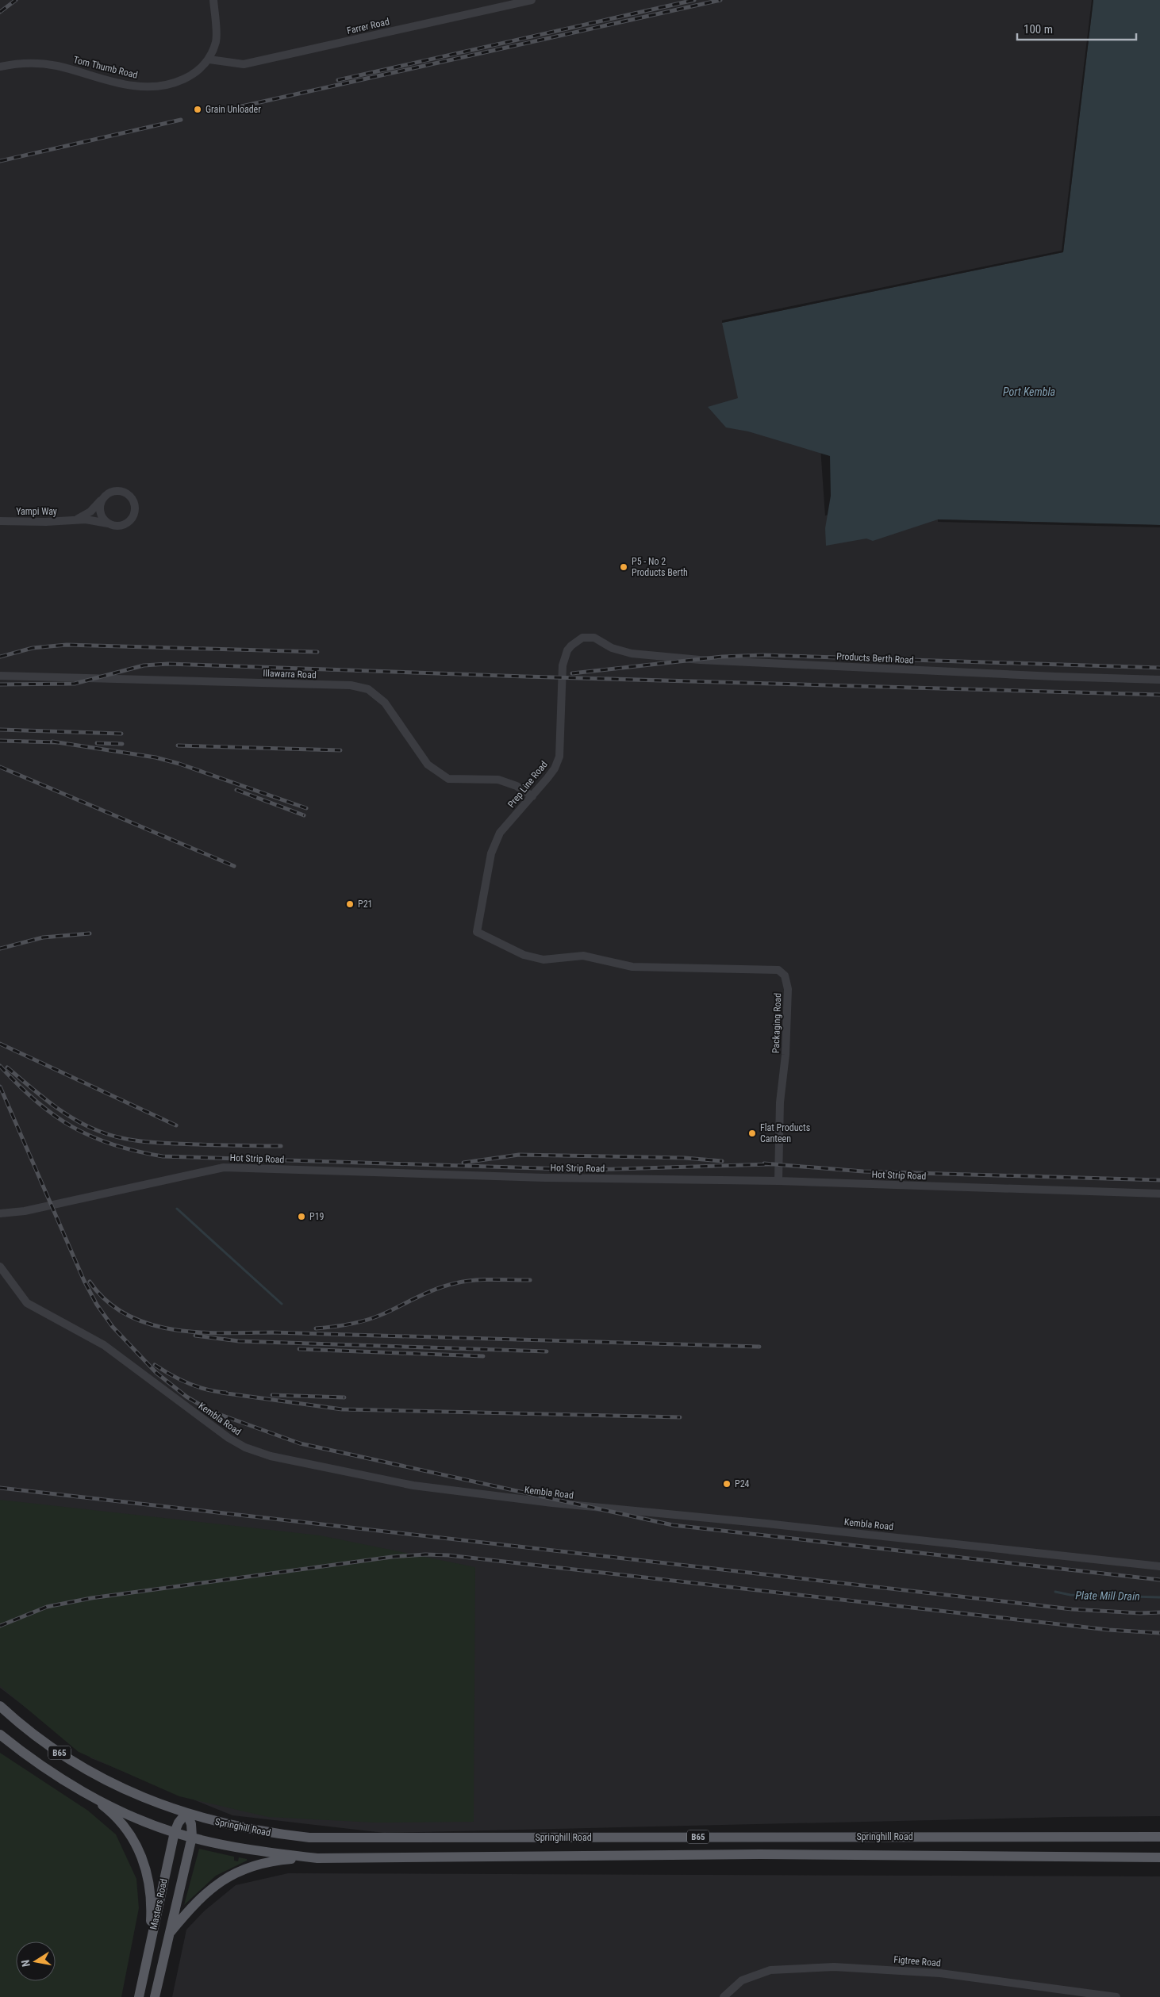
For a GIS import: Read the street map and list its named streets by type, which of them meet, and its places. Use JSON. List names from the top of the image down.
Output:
{
  "streets": {
    "main road": ["B65", "Springhill Road", "Masters Road"],
    "street": [
      "Farrer Road",
      "Tom Thumb Road",
      "Yampi Way",
      "Products Berth Road",
      "Illawarra Road",
      "Prep Line Road",
      "Packaging Road",
      "Hot Strip Road",
      "Kembla Road",
      "Figtree Road"
    ]
  },
  "crossings": [
    ["Farrer Road", "Tom Thumb Road"],
    ["Products Berth Road", "Prep Line Road"],
    ["Illawarra Road", "Prep Line Road"],
    ["Prep Line Road", "Packaging Road"],
    ["Packaging Road", "Hot Strip Road"],
    ["Springhill Road", "Masters Road"]
  ],
  "water": ["Port Kembla", "Plate Mill Drain"],
  "places": [
    "Grain Unloader",
    "P5 - No 2 Products Berth",
    "P21",
    "Flat Products Canteen",
    "P19",
    "P24"
  ],
  "scale_bar": "100 m",
  "north": "left"
}
